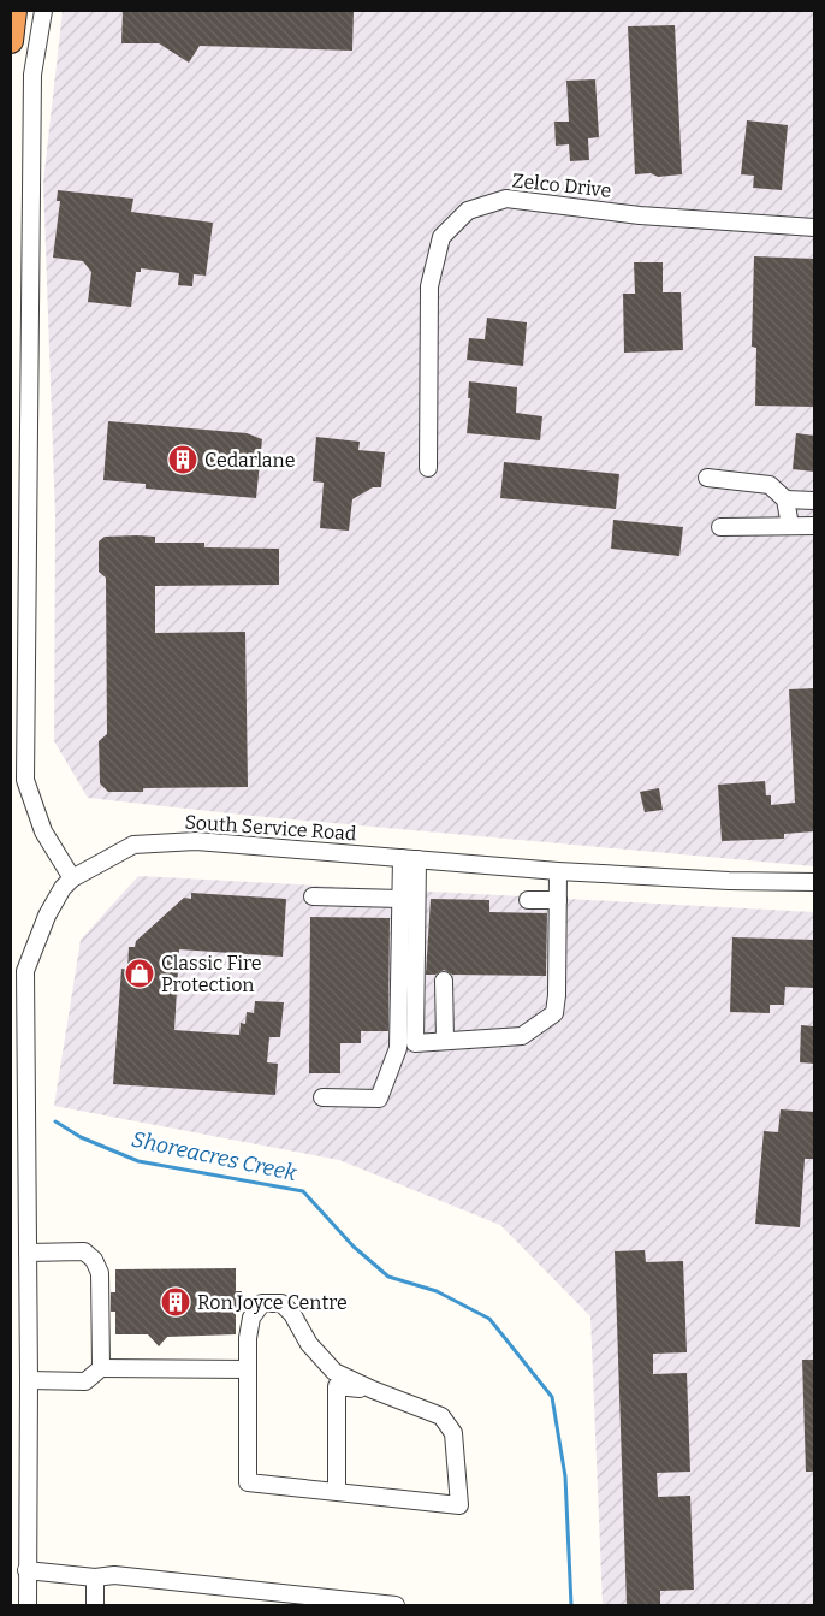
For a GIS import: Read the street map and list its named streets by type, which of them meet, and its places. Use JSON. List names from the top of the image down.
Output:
{
  "streets": {
    "street": ["Zelco Drive", "South Service Road"]
  },
  "water": ["Shoreacres Creek"],
  "places": {
    "building": ["Cedarlane", "Ron Joyce Centre"],
    "shop": ["Classic Fire Protection"]
  }
}
